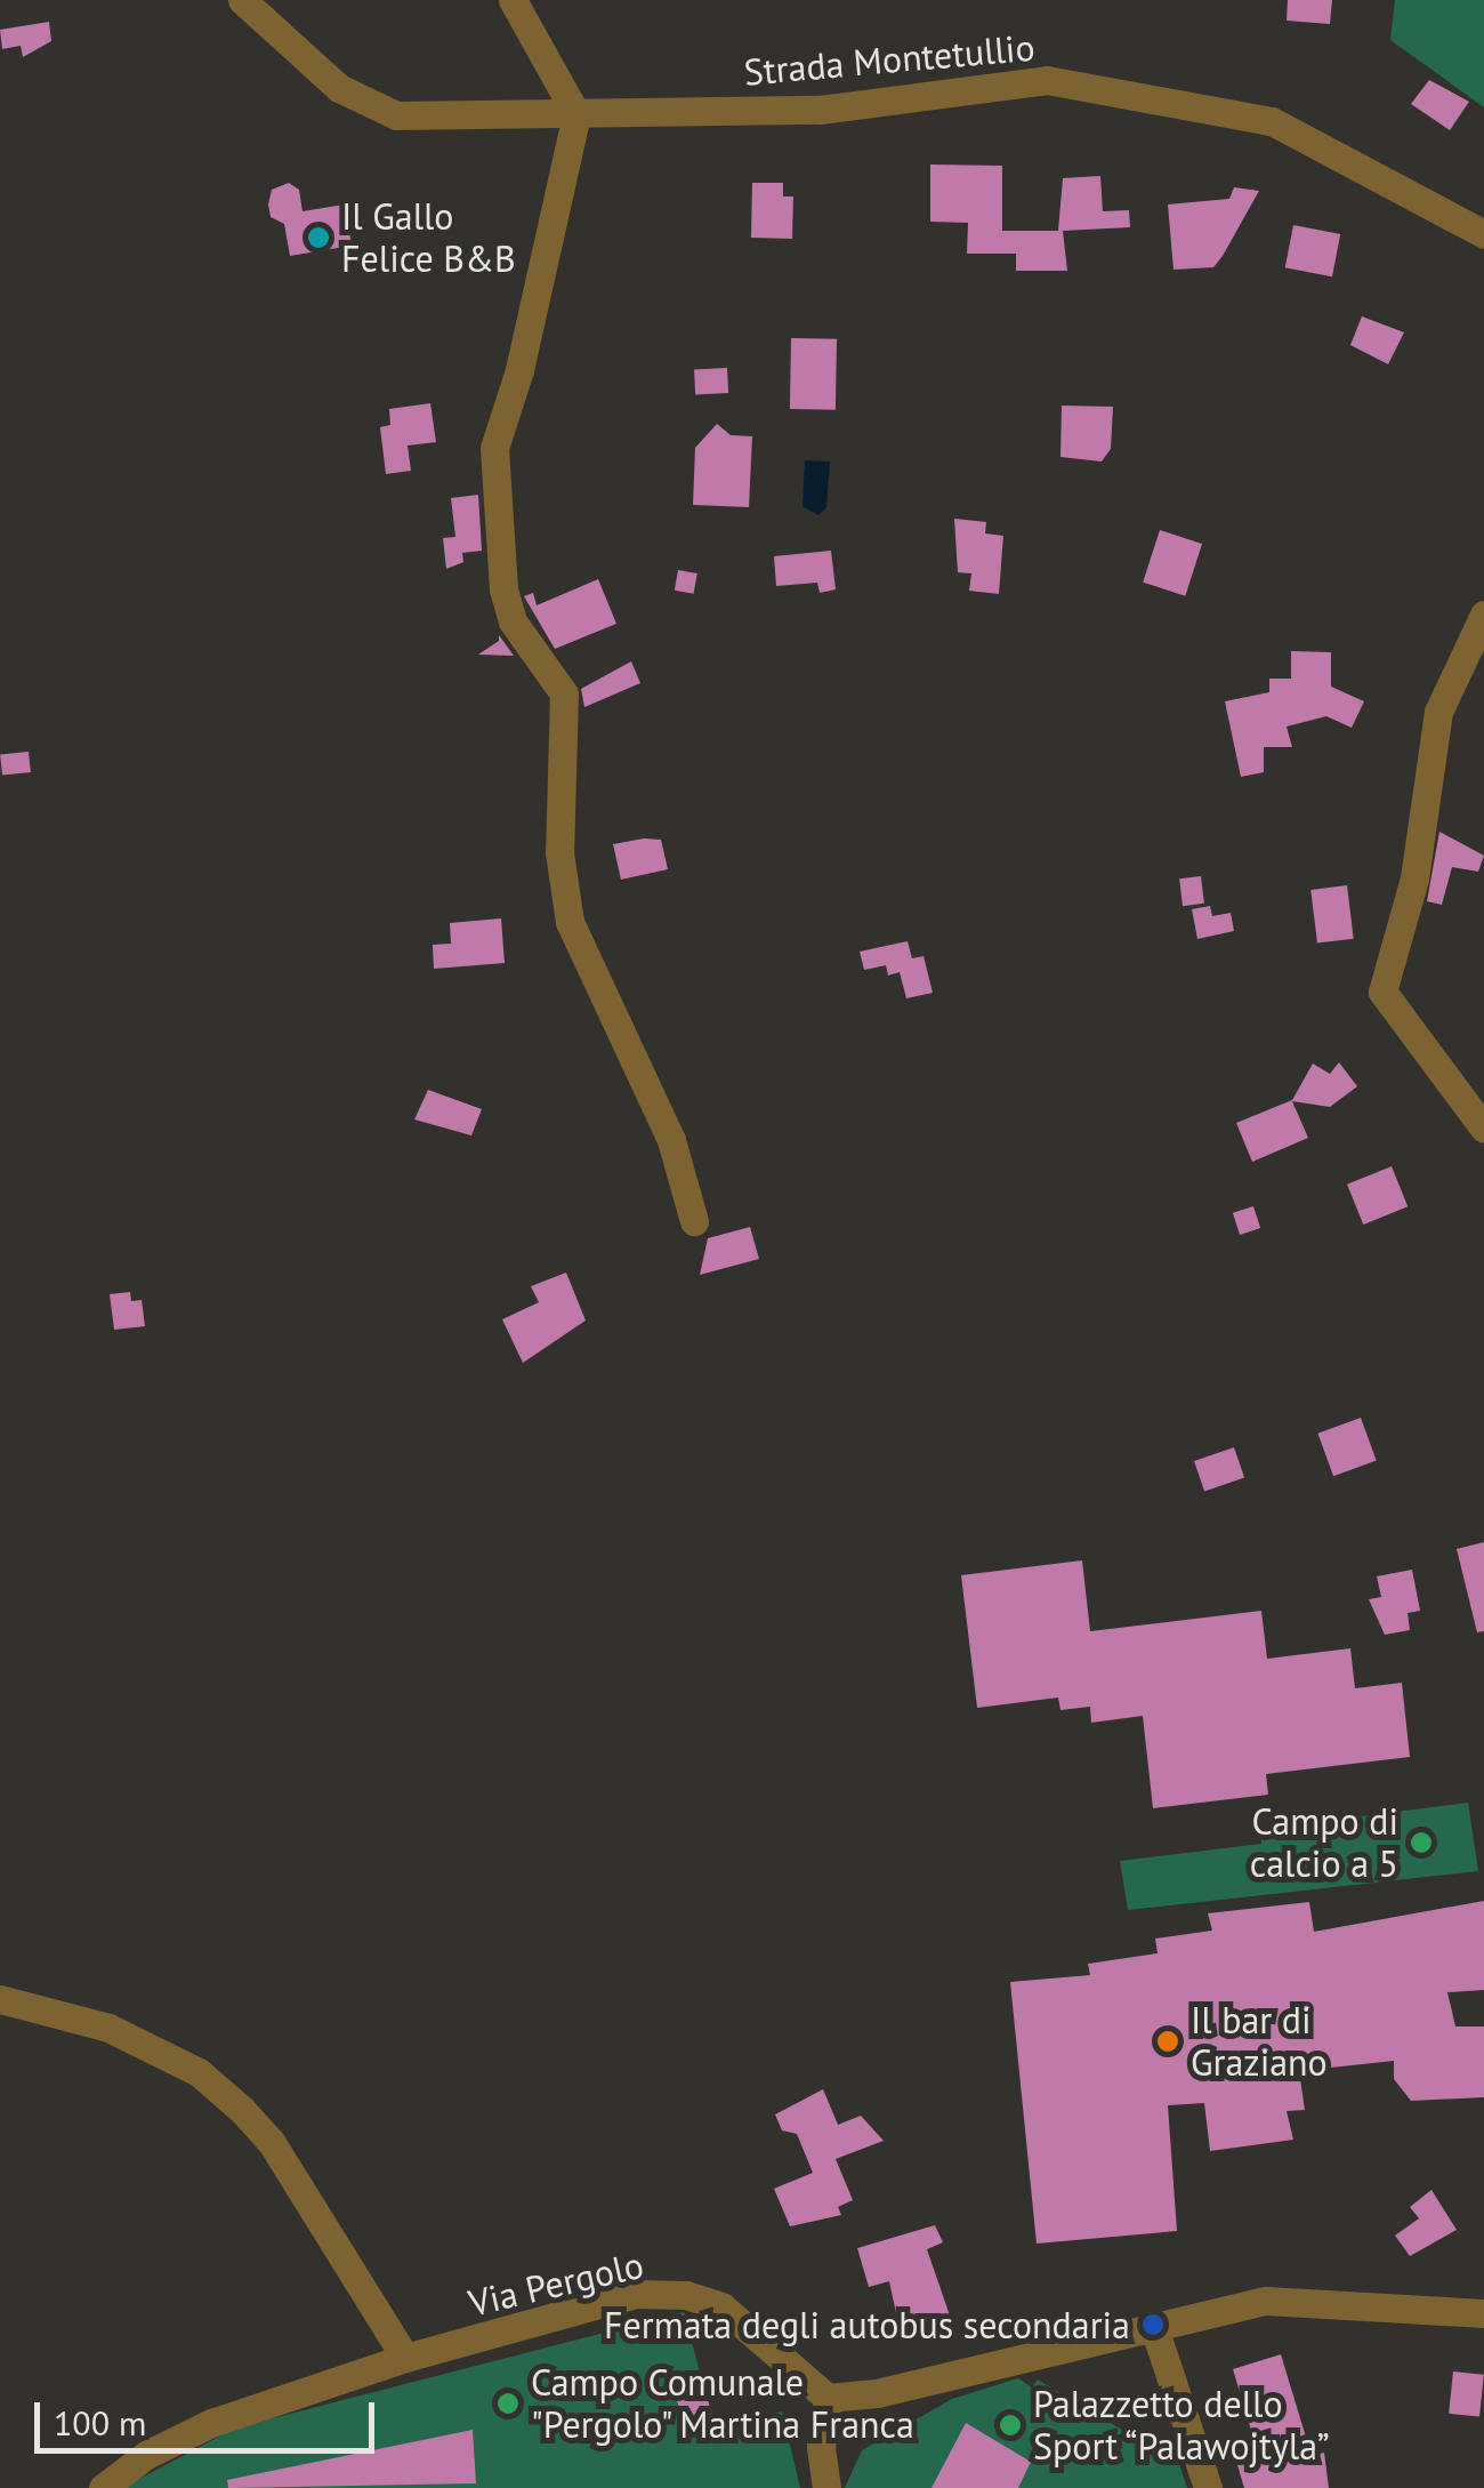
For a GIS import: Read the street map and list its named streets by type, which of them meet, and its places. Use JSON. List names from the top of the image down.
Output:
{
  "streets": {
    "street": ["Strada Montetullio", "Via Pergolo"]
  },
  "places": [
    "Il Gallo Felice B&B",
    "Campo di calcio a 5",
    "Il bar di Graziano",
    "Fermata degli autobus secondaria",
    "Campo Comunale \"Pergolo\" Martina Franca",
    "Palazzetto dello Sport “Palawojtyla”"
  ],
  "scale_bar": "100 m"
}
